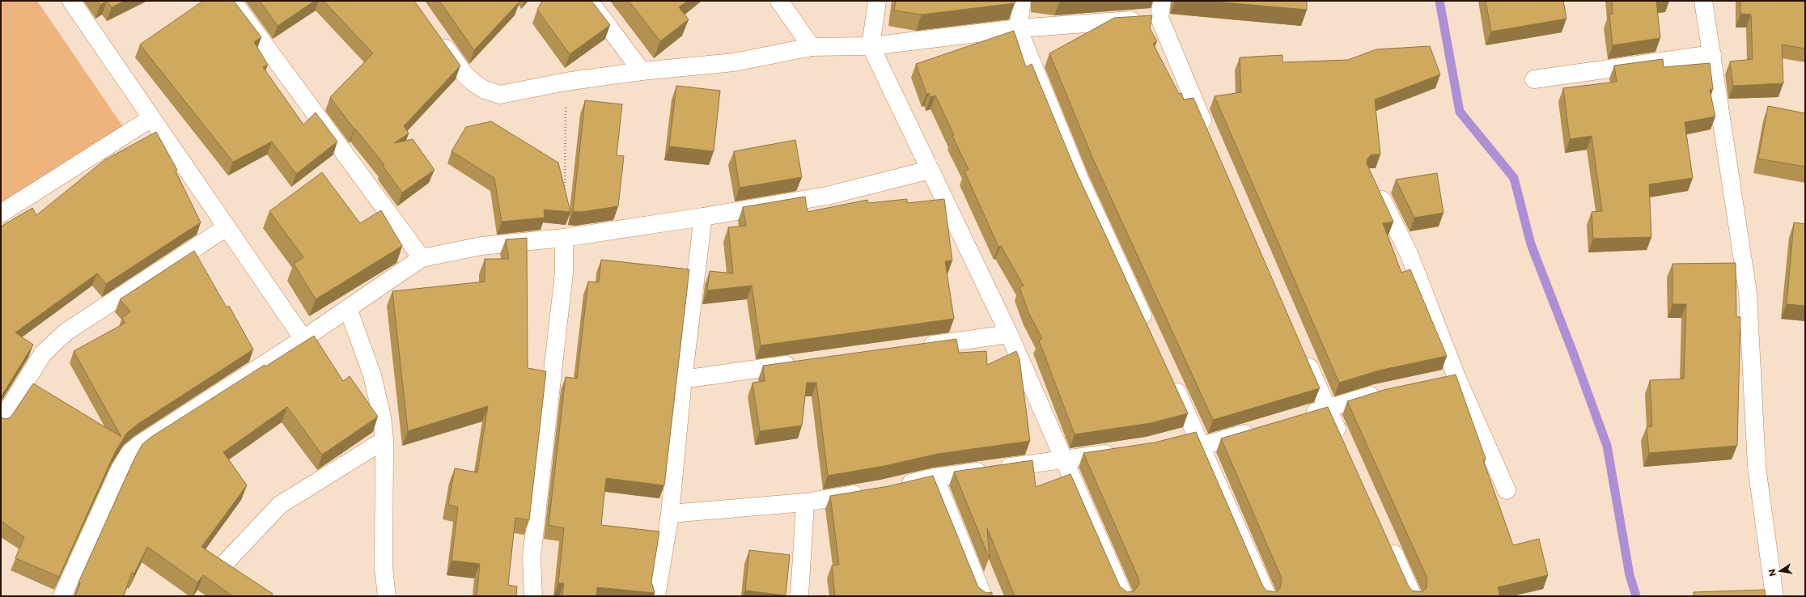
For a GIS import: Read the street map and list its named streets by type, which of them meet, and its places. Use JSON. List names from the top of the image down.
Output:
{
  "north": "left"
}
